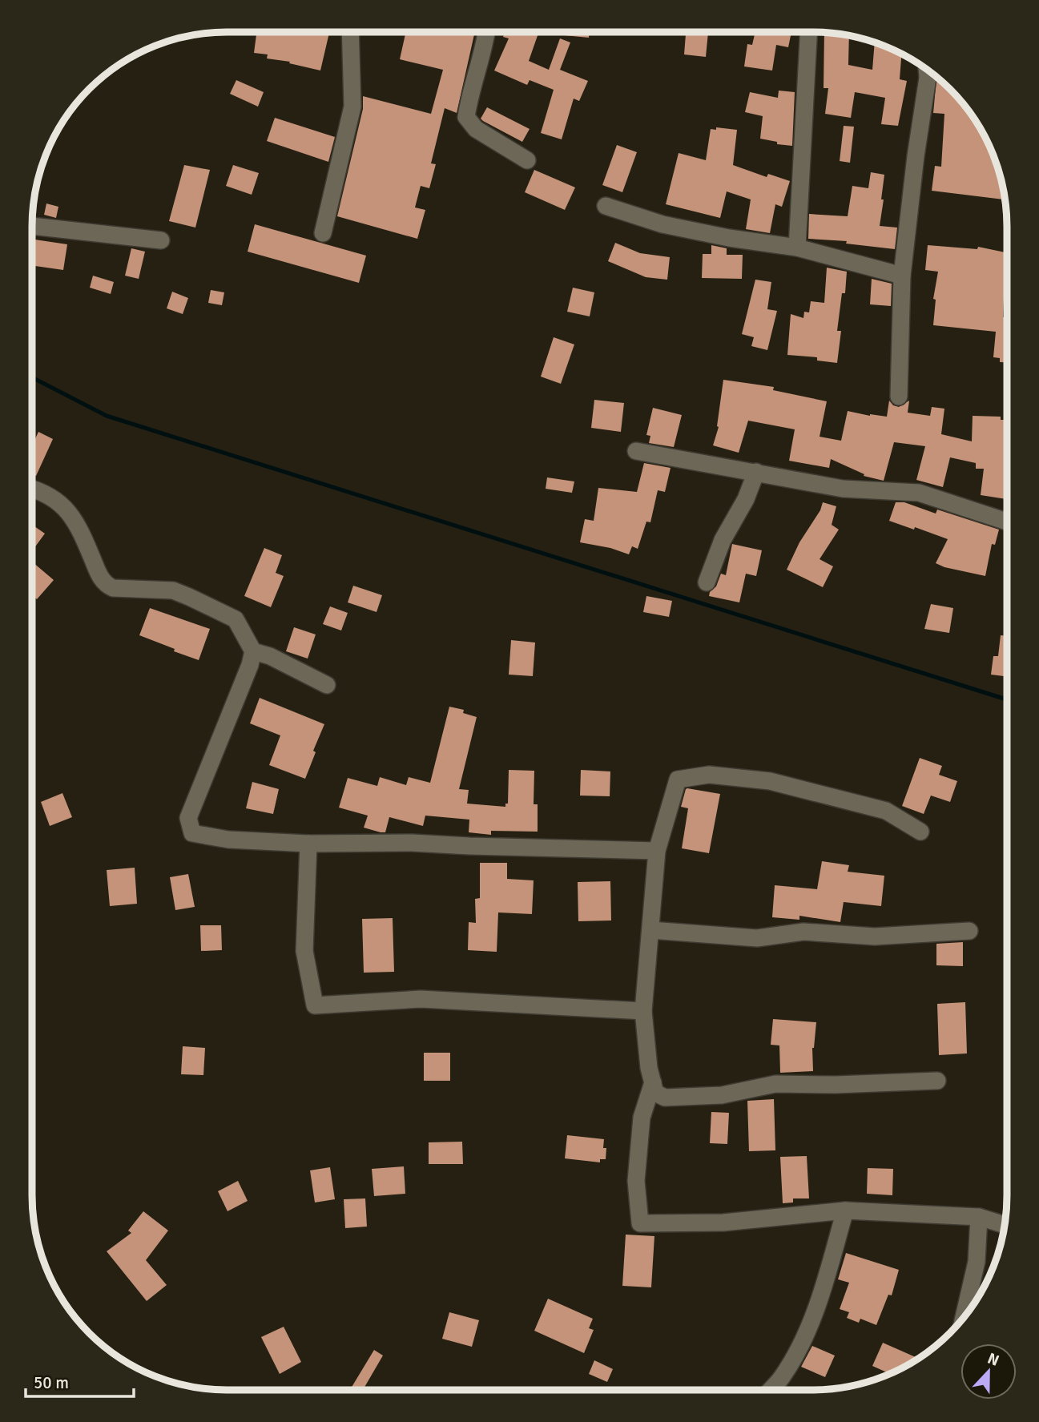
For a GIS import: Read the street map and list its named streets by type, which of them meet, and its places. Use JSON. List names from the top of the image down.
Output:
{
  "scale_bar": "50 m",
  "north": "top"
}
